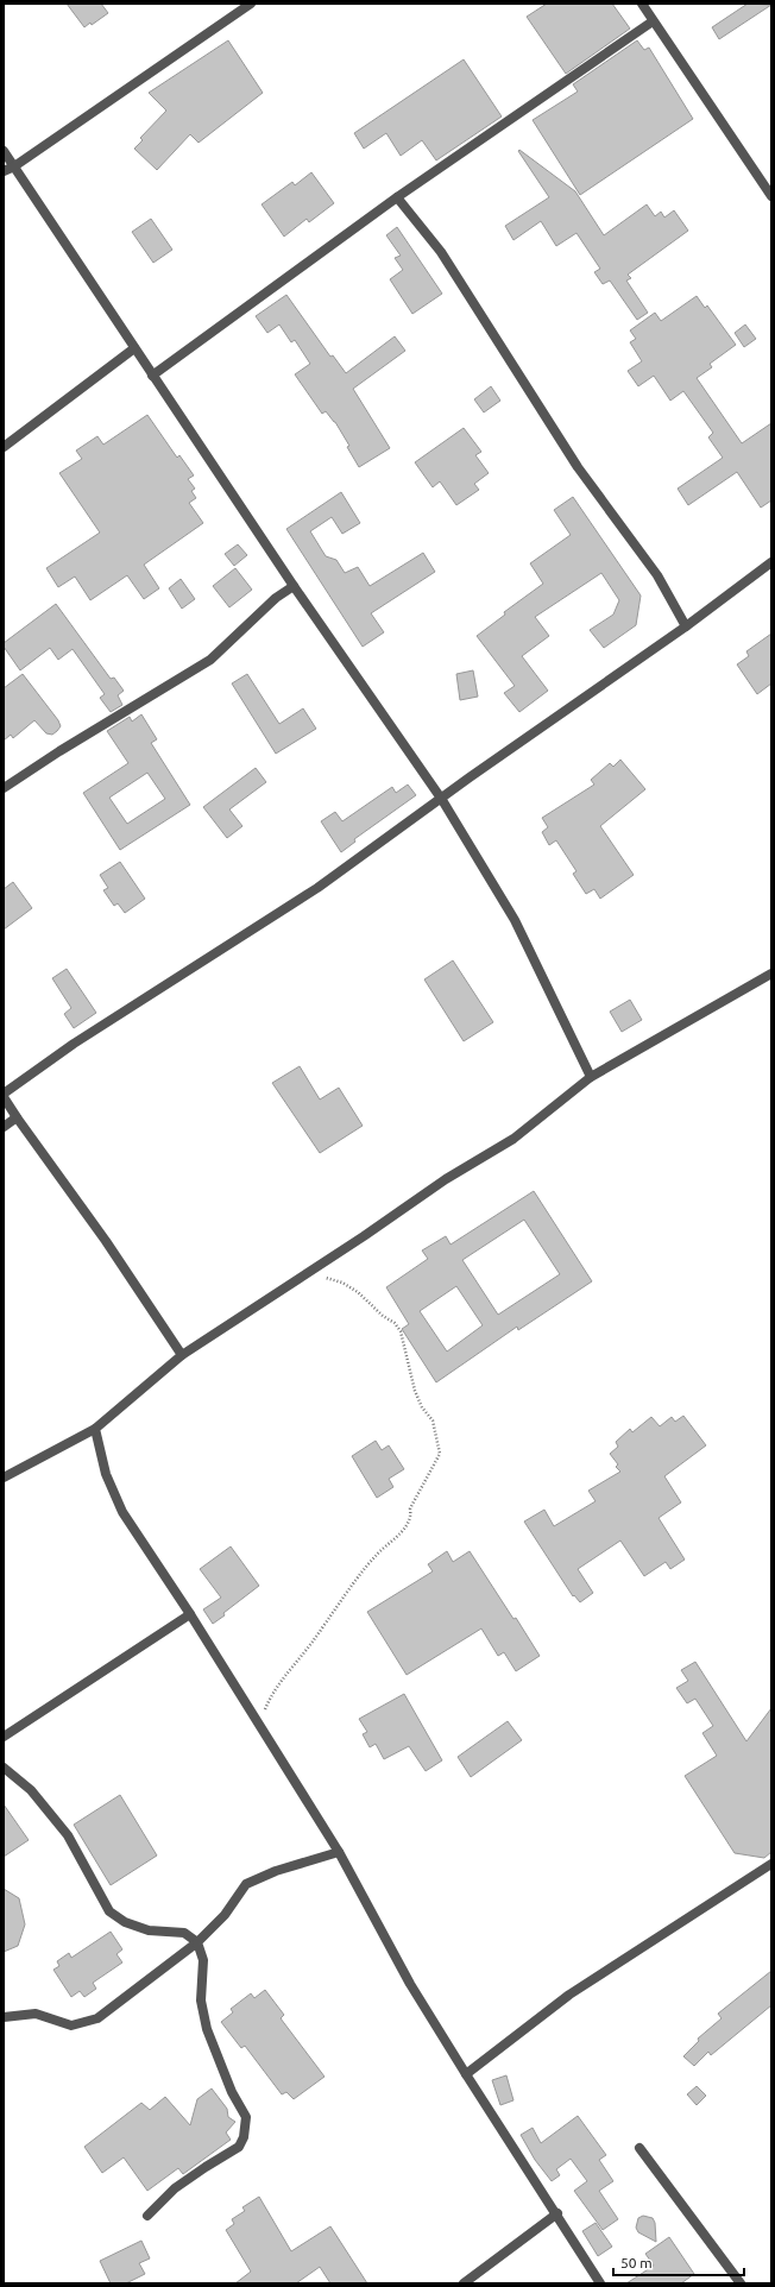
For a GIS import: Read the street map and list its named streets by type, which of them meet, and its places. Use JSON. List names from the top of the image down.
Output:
{
  "scale_bar": "50 m"
}
